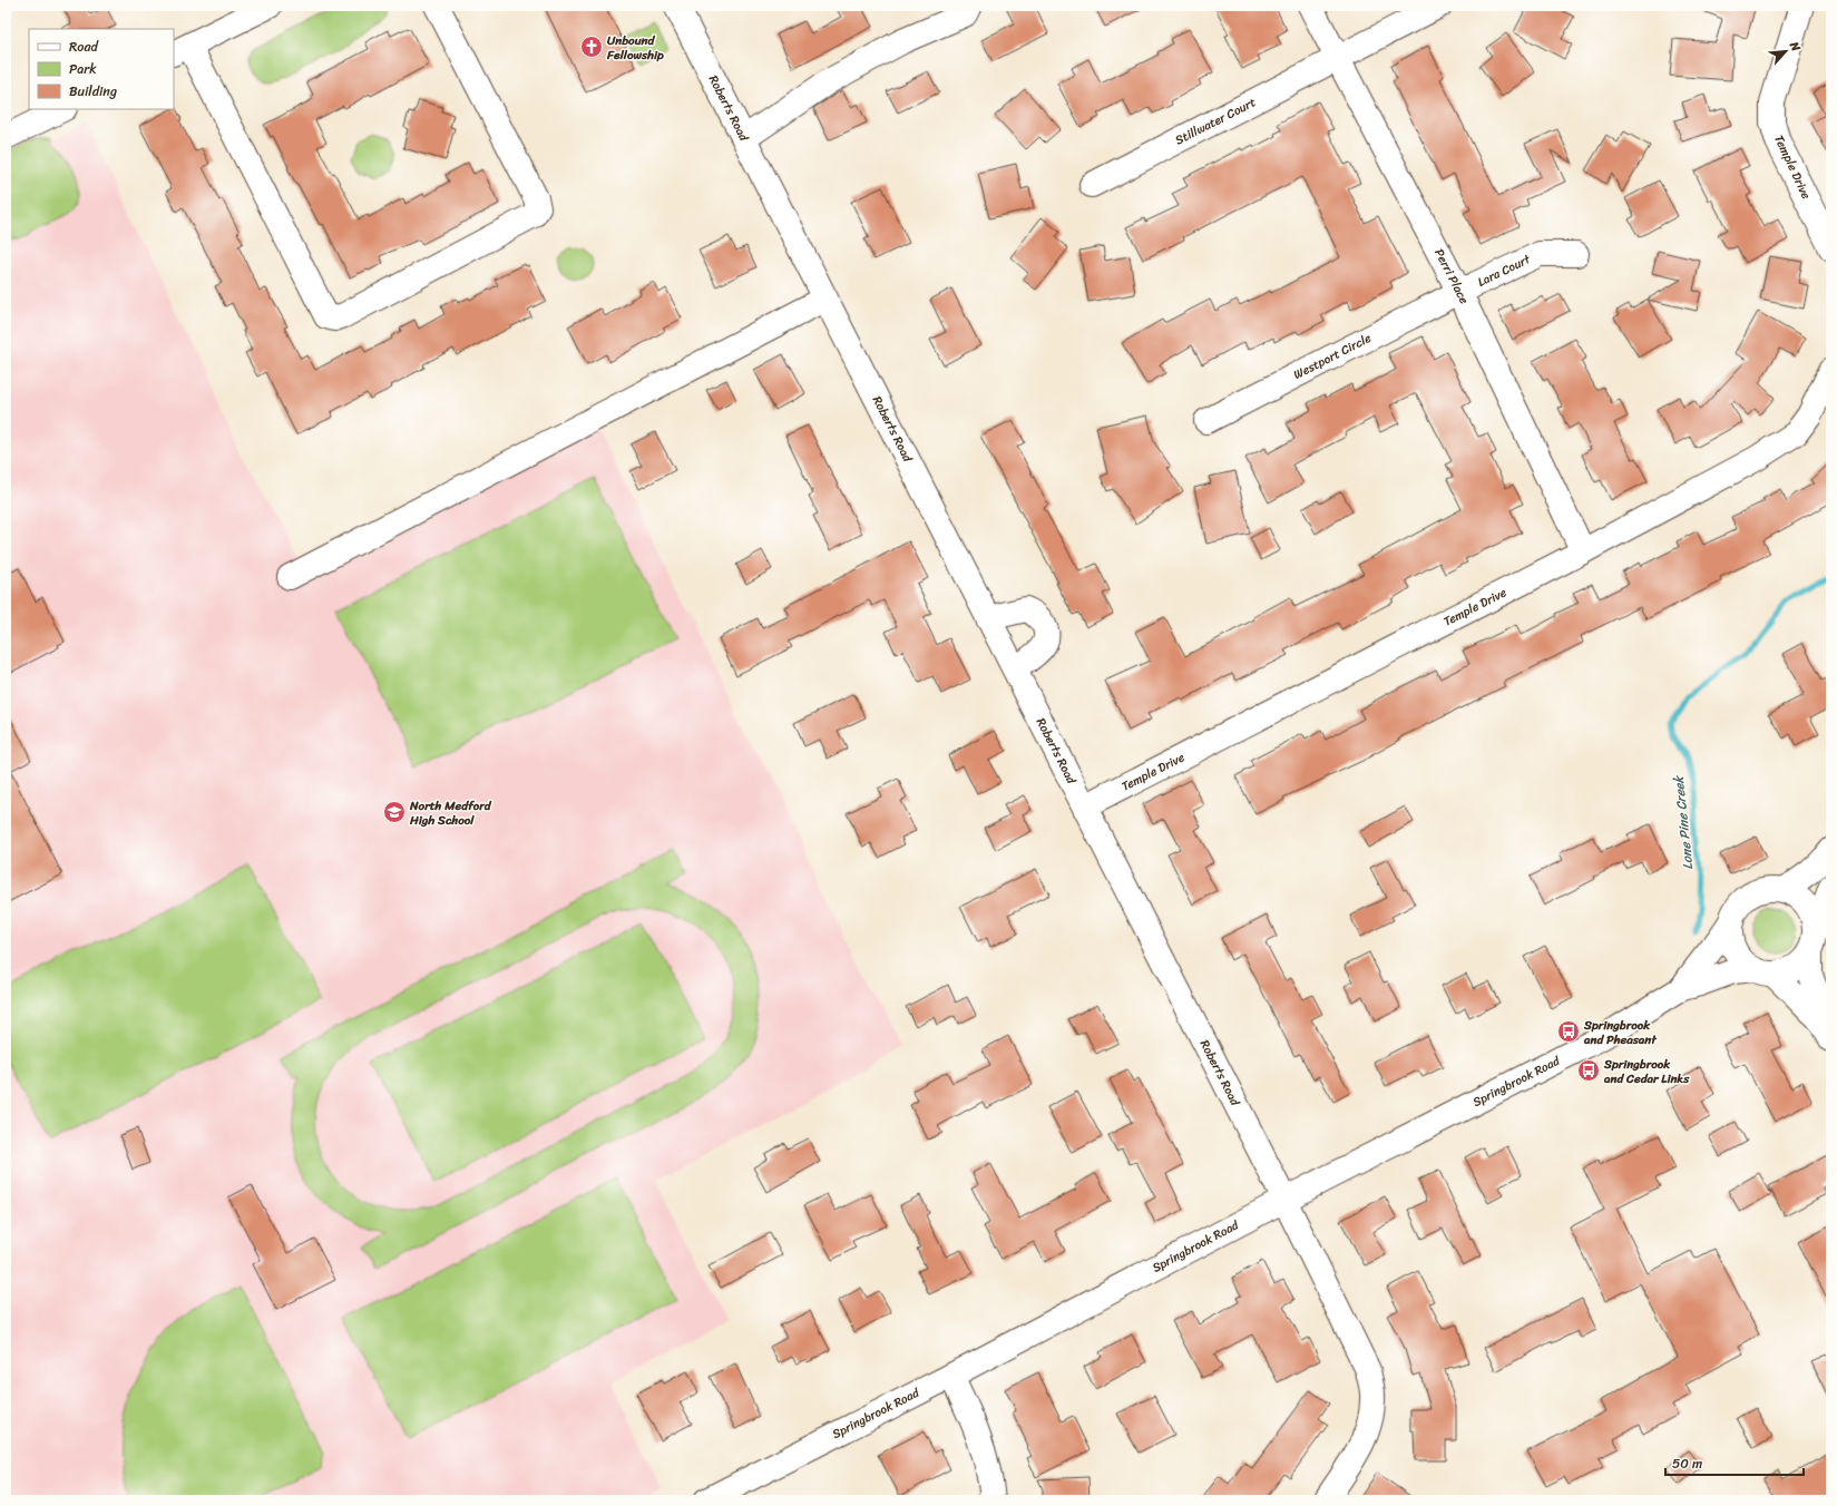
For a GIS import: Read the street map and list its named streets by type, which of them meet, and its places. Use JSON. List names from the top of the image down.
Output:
{
  "streets": {
    "street": [
      "Roberts Road",
      "Stillwater Court",
      "Temple Drive",
      "Lara Court",
      "Perri Place",
      "Westport Circle",
      "Springbrook Road"
    ]
  },
  "crossings": [
    ["Roberts Road", "Temple Drive"],
    ["Roberts Road", "Springbrook Road"],
    ["Stillwater Court", "Perri Place"],
    ["Temple Drive", "Perri Place"],
    ["Lara Court", "Perri Place"],
    ["Lara Court", "Westport Circle"],
    ["Perri Place", "Westport Circle"]
  ],
  "water": ["Lone Pine Creek"],
  "places": {
    "church": ["Unbound Fellowship"],
    "school or university": ["North Medford High School"],
    "bus stop": ["Springbrook and Pheasant", "Springbrook and Cedar Links"]
  },
  "legend": ["Road", "Park", "Building"],
  "scale_bar": "50 m",
  "north": "top right"
}
